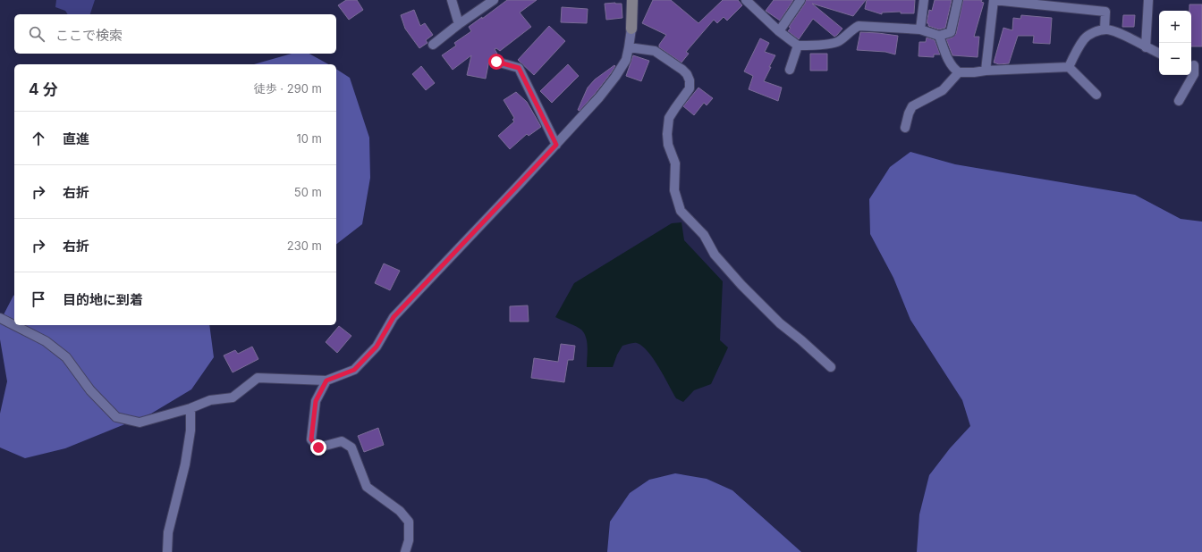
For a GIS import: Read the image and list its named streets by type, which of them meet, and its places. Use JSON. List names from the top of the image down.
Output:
{
  "page": {
    "map_buttons": ["+", "−"],
    "search": "ここで検索",
    "heading": ["4 分", "徒歩 · 290 m"],
    "list": [
      ["直進", "10 m"],
      ["右折", "50 m"],
      ["右折", "230 m"],
      "目的地に到着"
    ]
  }
}
